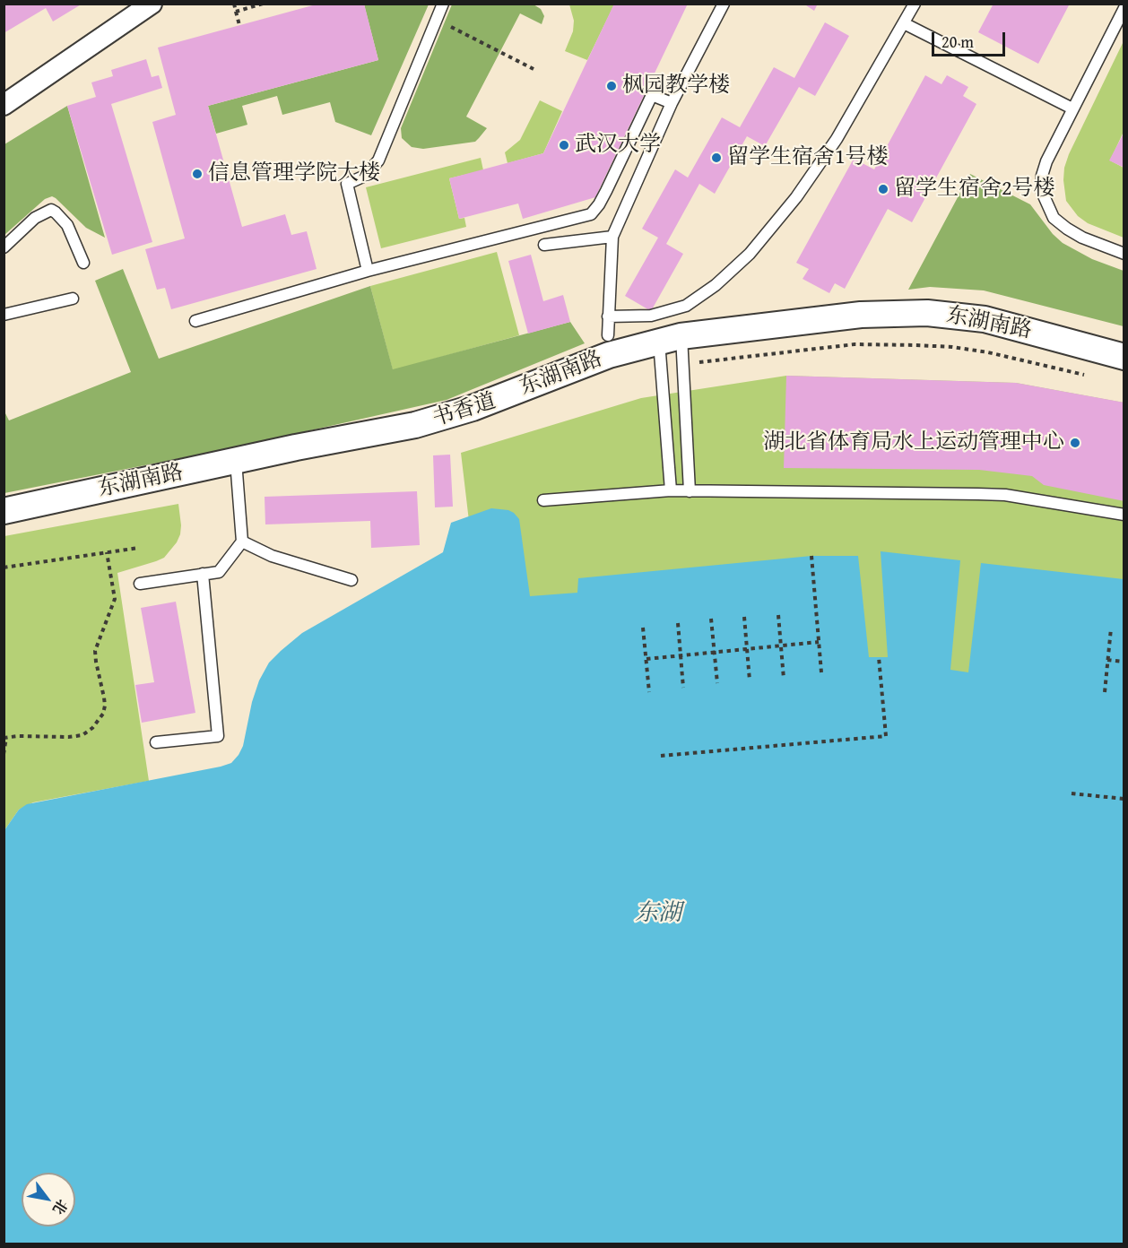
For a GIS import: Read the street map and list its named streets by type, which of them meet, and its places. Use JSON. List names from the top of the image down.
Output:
{
  "streets": {
    "street": ["东湖南路"]
  },
  "water": ["东湖"],
  "places": [
    "枫园教学楼",
    "武汉大学",
    "留学生宿舍1号楼",
    "信息管理学院大楼",
    "留学生宿舍2号楼",
    "湖北省体育局水上运动管理中心"
  ],
  "scale_bar": "20 m",
  "north": "bottom right"
}
